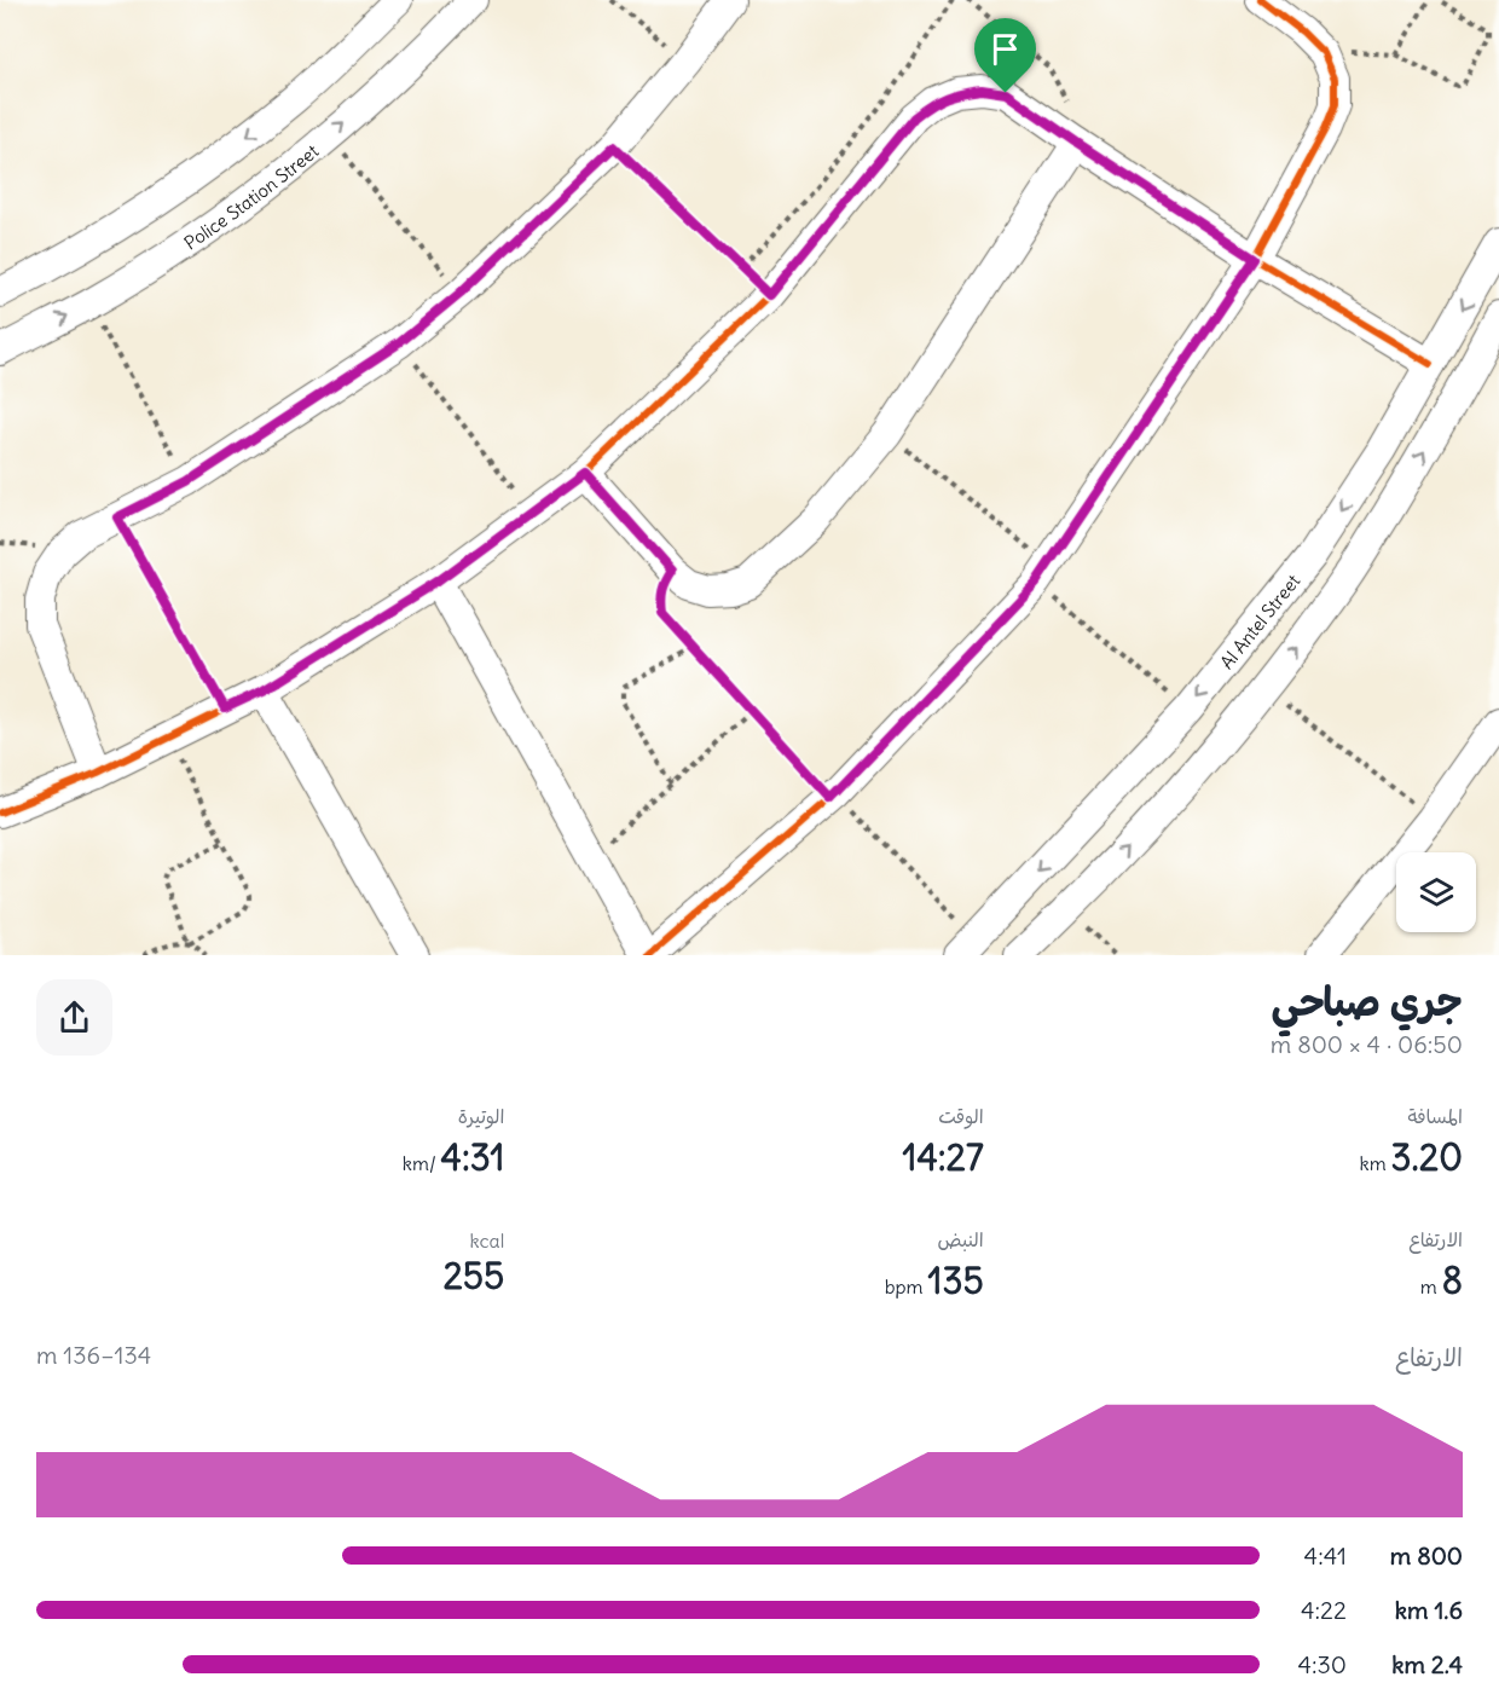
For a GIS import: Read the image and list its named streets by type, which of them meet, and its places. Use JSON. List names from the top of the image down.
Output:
{
  "streets": {
    "street": ["Police Station Street", "Al Antel Street"]
  },
  "page": {
    "heading": ["جري صباحي", "06:50 · 4 × 800 m"],
    "stats": [
      ["المسافة", "3.20 km"],
      ["الوقت", "14:27"],
      ["الوتيرة", "4:31 /km"],
      ["الارتفاع", "8 m"],
      ["النبض", "135 bpm"],
      ["kcal", "255"]
    ],
    "chart": ["الارتفاع", "134–136 m"],
    "list": [
      {
        "name": "800 m",
        "note": "4:41"
      },
      {
        "name": "1.6 km",
        "note": "4:22"
      },
      {
        "name": "2.4 km",
        "note": "4:30"
      }
    ]
  }
}
